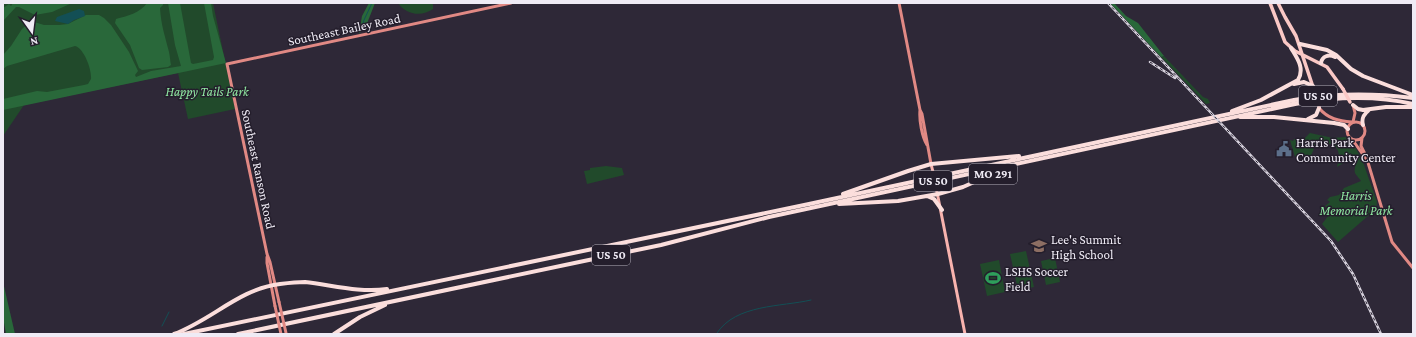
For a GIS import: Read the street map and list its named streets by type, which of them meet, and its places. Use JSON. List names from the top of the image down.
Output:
{
  "streets": {
    "highway": ["US 50", "MO 291"],
    "main road": ["Southeast Bailey Road", "Southeast Ranson Road"]
  },
  "crossings": [
    ["Southeast Bailey Road", "Southeast Ranson Road"],
    ["US 50", "MO 291"]
  ],
  "parks": ["Happy Tails Park", "Harris Memorial Park"],
  "places": {
    "public building": ["Harris Park Community Center"],
    "school or university": ["Lee's Summit High School"],
    "sports": ["LSHS Soccer Field"]
  },
  "north": "bottom"
}
